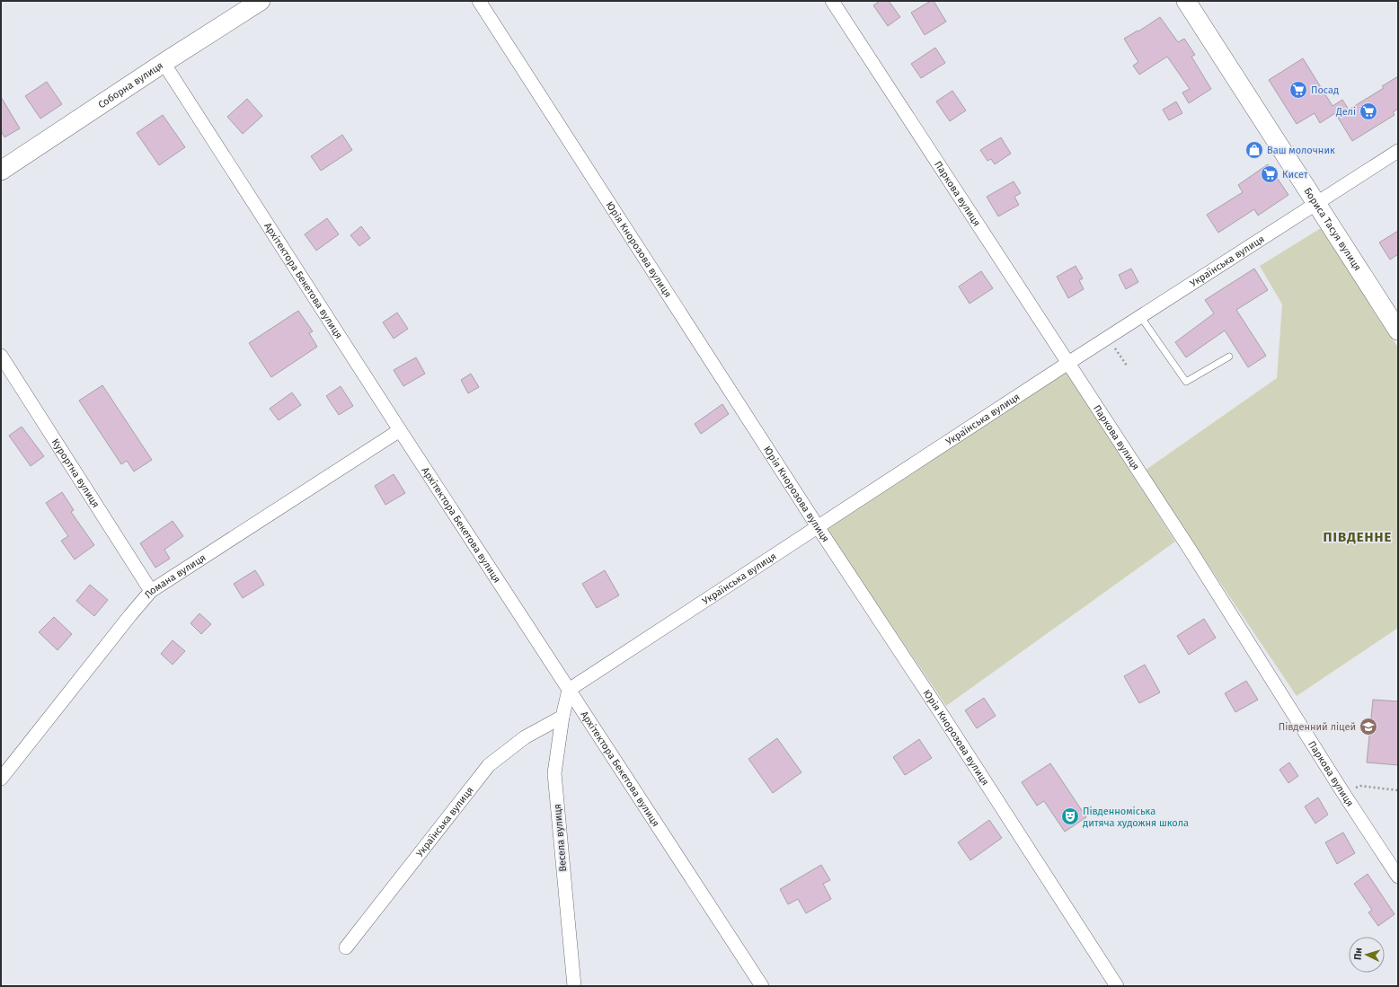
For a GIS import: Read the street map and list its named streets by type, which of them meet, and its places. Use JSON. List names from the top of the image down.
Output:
{
  "streets": {
    "street": [
      "Соборна вулиця",
      "Паркова вулиця",
      "Бориса Тасуя вулиця",
      "Юрія Кнорозова вулиця",
      "Українська вулиця",
      "Архітектора Бекетова вулиця",
      "Курортна вулиця",
      "Ломана вулиця",
      "Весела вулиця"
    ]
  },
  "crossings": [
    ["Соборна вулиця", "Архітектора Бекетова вулиця"],
    ["Паркова вулиця", "Українська вулиця"],
    ["Бориса Тасуя вулиця", "Українська вулиця"],
    ["Юрія Кнорозова вулиця", "Українська вулиця"],
    ["Українська вулиця", "Архітектора Бекетова вулиця"],
    ["Українська вулиця", "Весела вулиця"],
    ["Архітектора Бекетова вулиця", "Ломана вулиця"],
    ["Архітектора Бекетова вулиця", "Весела вулиця"],
    ["Курортна вулиця", "Ломана вулиця"]
  ],
  "districts": ["ПІВДЕННЕ"],
  "places": {
    "supermarket": ["Посад", "Делі", "Кисет"],
    "shop": ["Ваш молочник"],
    "school or university": ["Південний ліцей"],
    "theatre": ["Південноміська дитяча художня школа"]
  },
  "north": "left"
}
